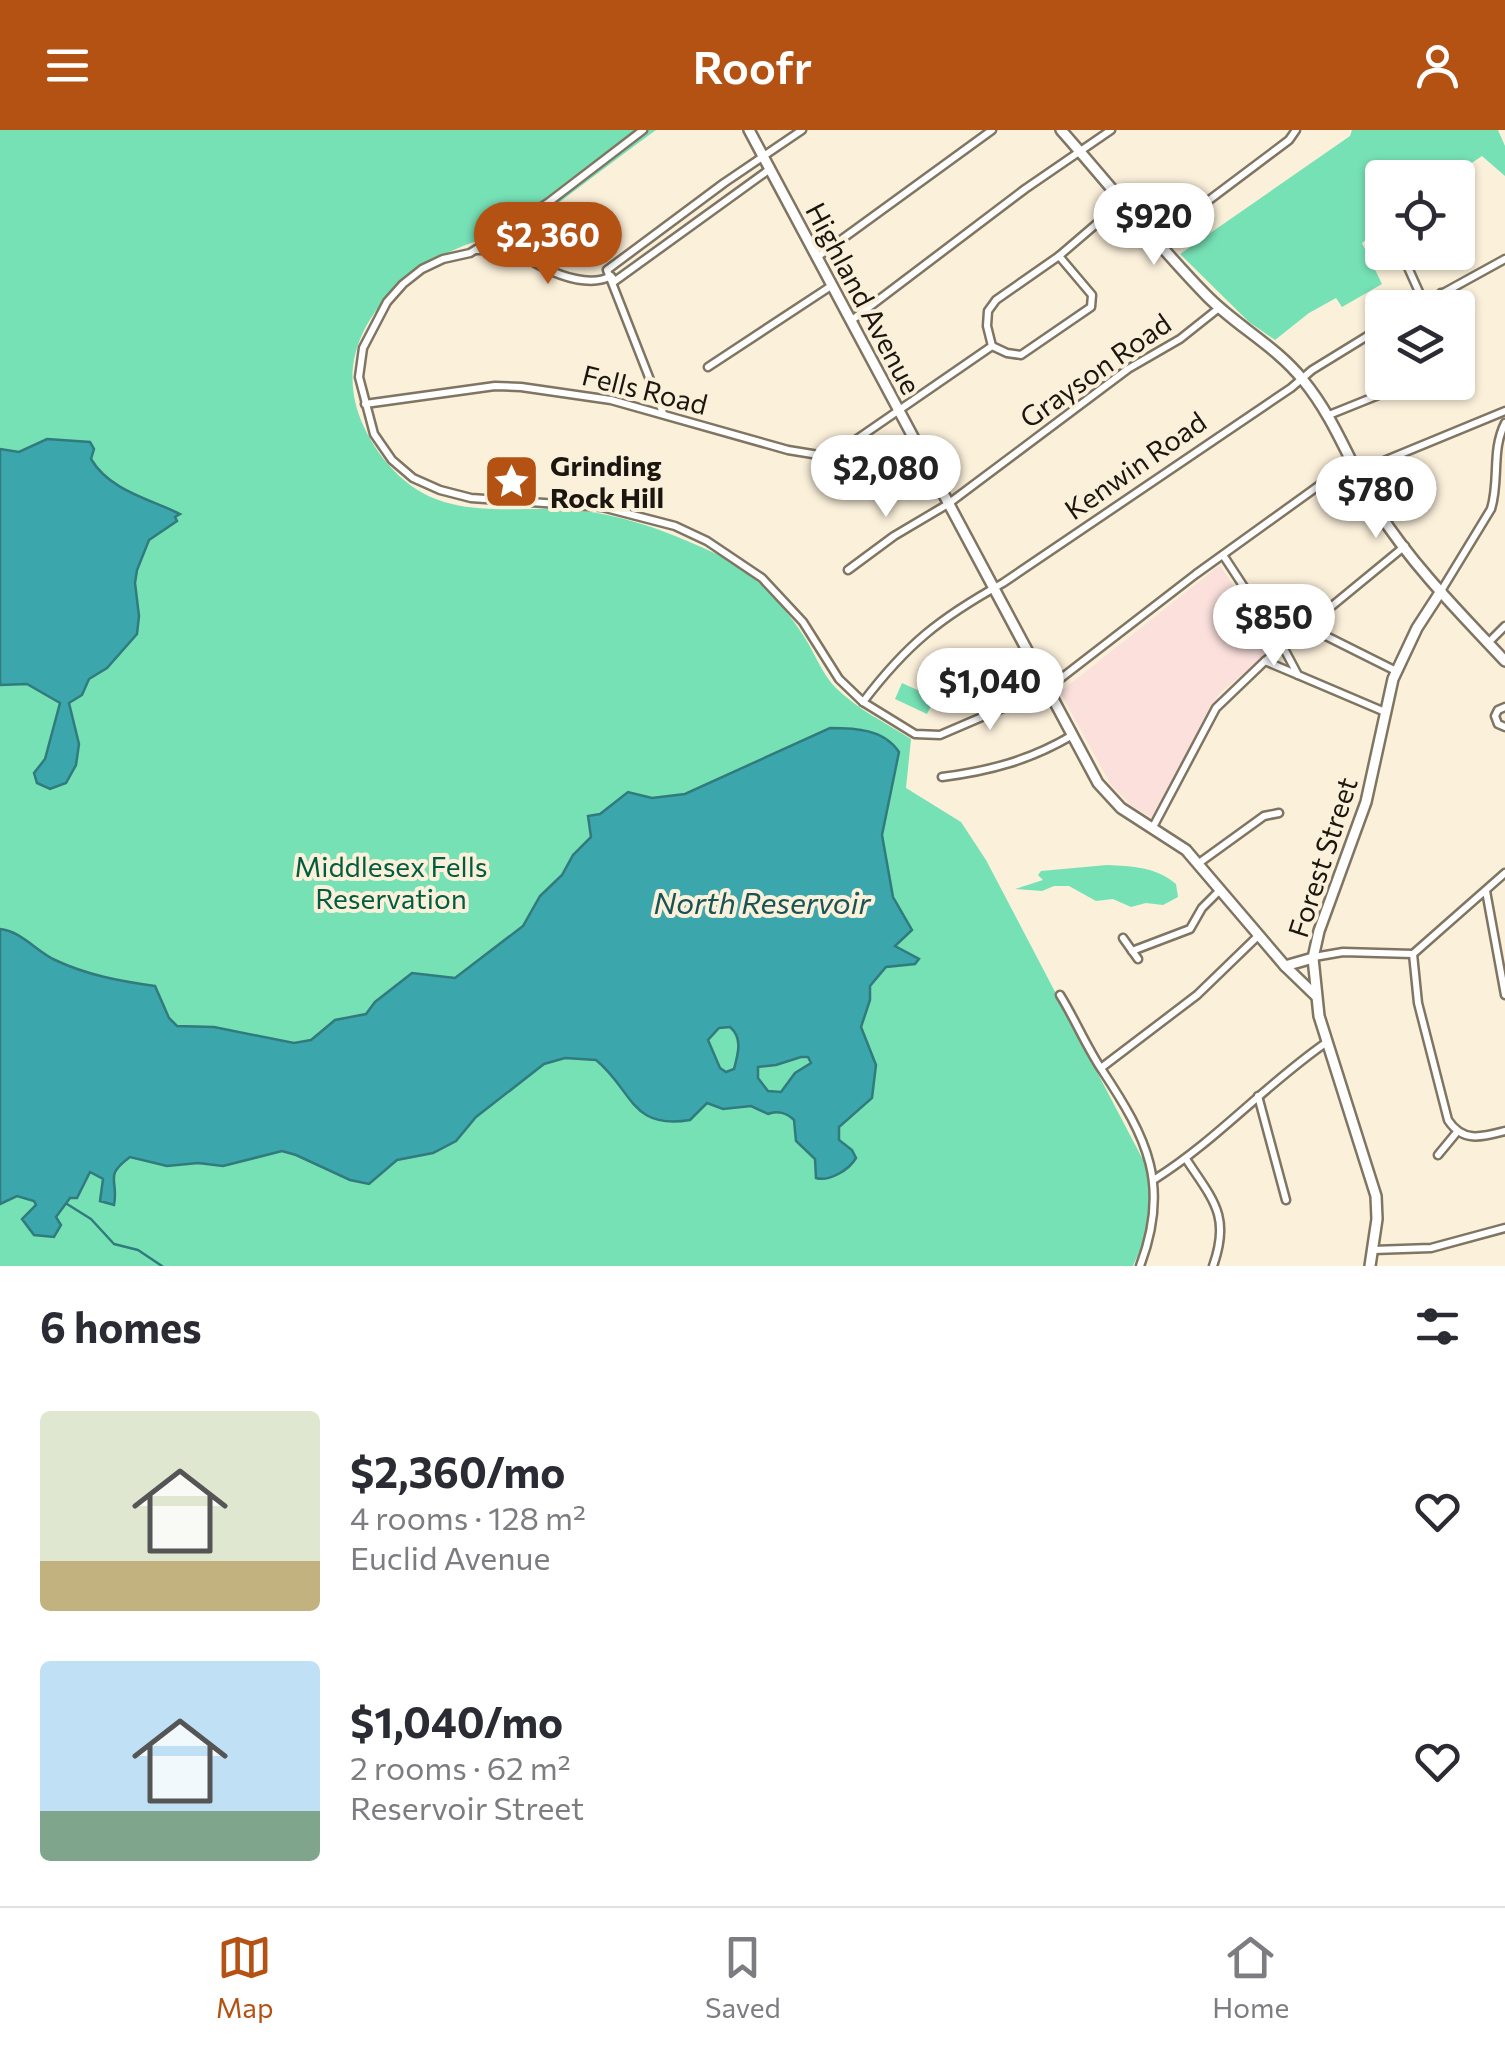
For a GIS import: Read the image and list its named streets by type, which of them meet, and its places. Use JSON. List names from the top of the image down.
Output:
{
  "streets": {
    "main road": ["Highland Avenue", "Forest Street"],
    "street": ["Grayson Road", "Fells Road", "Kenwin Road"]
  },
  "crossings": [
    ["Highland Avenue", "Grayson Road"],
    ["Highland Avenue", "Fells Road"],
    ["Highland Avenue", "Kenwin Road"],
    ["Highland Avenue", "Forest Street"]
  ],
  "water": ["North Reservoir"],
  "parks": ["Middlesex Fells Reservation"],
  "places": {
    "place": ["Grinding Rock Hill"]
  },
  "page": {
    "header": "Roofr",
    "price": [
      "$920",
      "$2,360",
      "$2,080",
      "$780",
      "$850",
      "$1,040"
    ],
    "heading": "6 homes",
    "list": [
      {
        "name": "$2,360/mo",
        "note": "4 rooms · 128 m² · Euclid Avenue"
      },
      {
        "name": "$1,040/mo",
        "note": "2 rooms · 62 m² · Reservoir Street"
      }
    ],
    "tabs": ["Map", "Saved", "Home"]
  }
}
